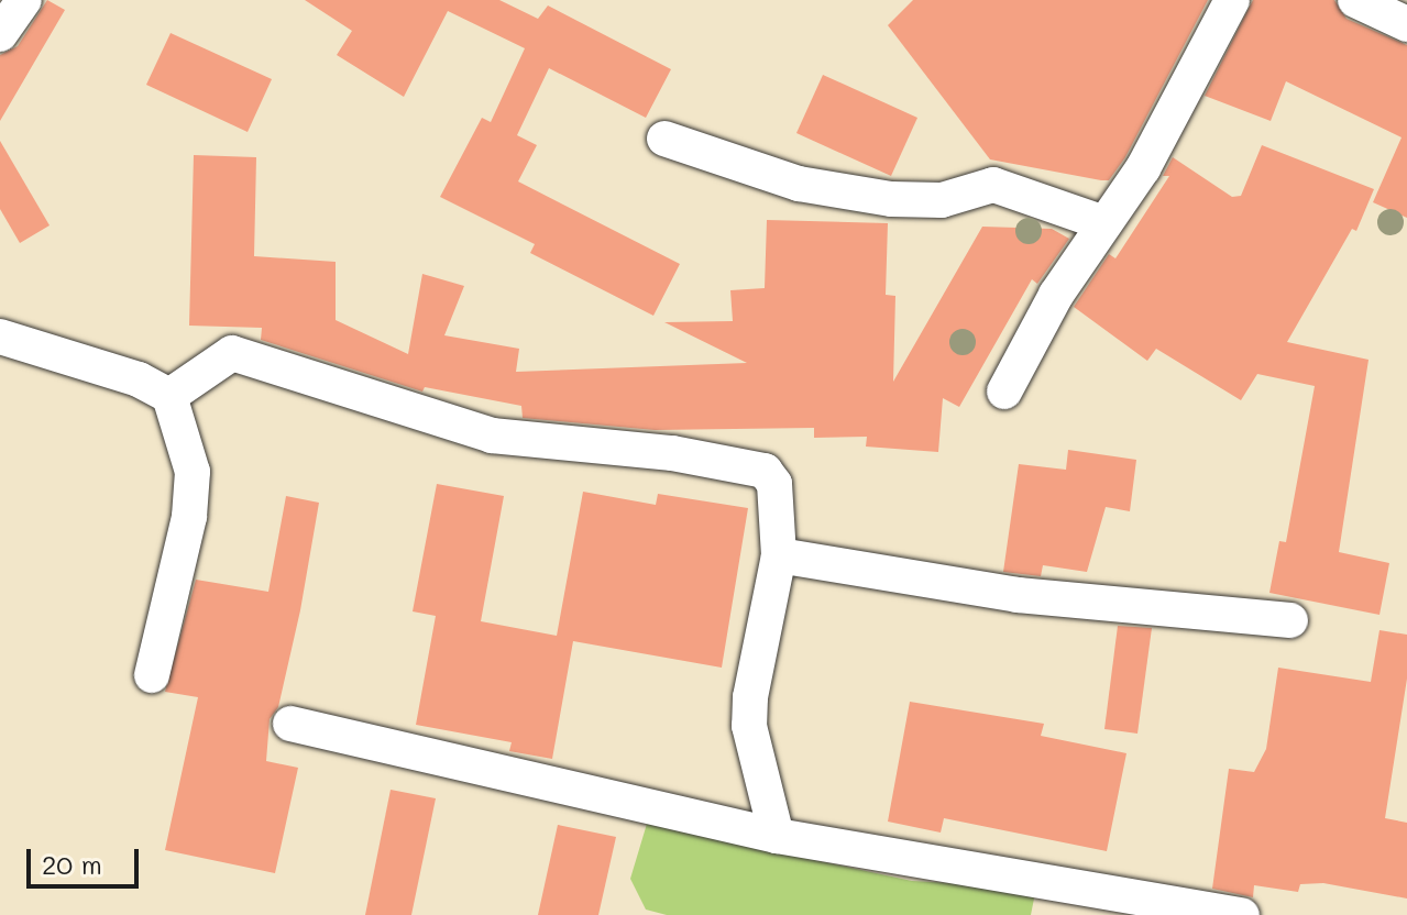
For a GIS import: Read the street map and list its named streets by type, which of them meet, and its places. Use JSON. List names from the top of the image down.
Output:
{
  "scale_bar": "20 m"
}
